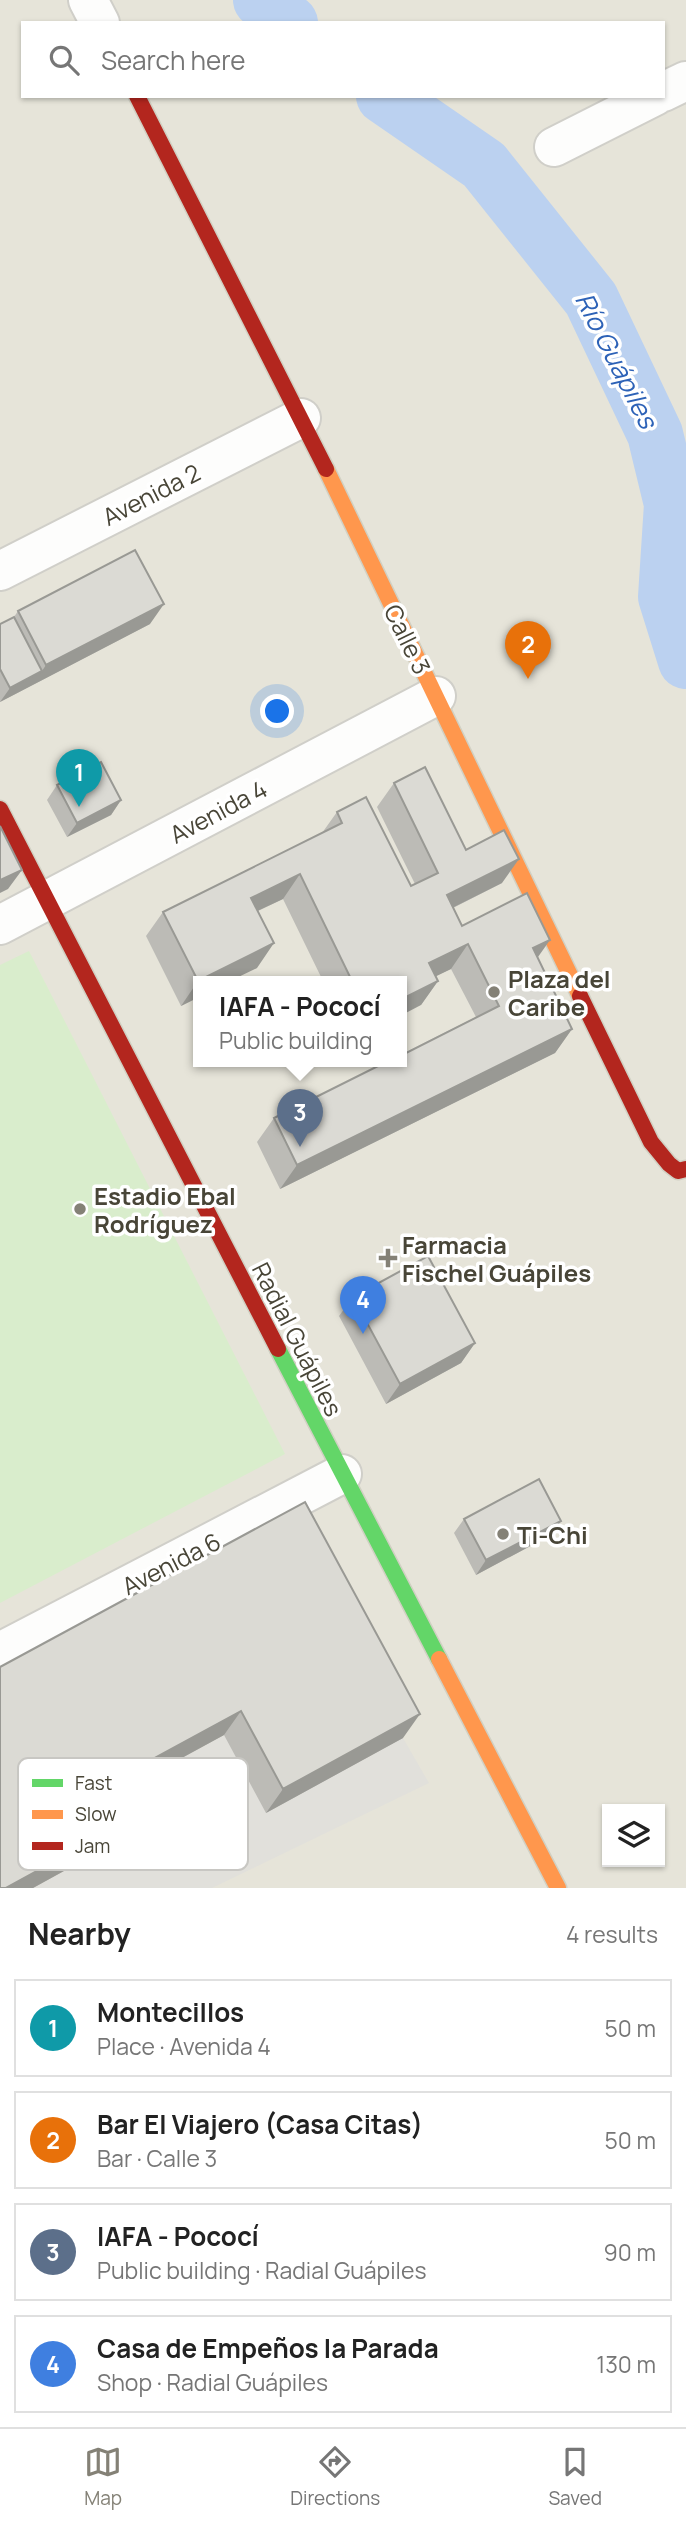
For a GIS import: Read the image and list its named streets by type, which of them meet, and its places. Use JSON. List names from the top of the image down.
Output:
{
  "streets": {
    "main road": ["Calle 3", "Radial Guápiles"],
    "street": ["Avenida 2", "Avenida 4", "Avenida 6"]
  },
  "crossings": [
    ["Avenida 2", "Calle 3"],
    ["Calle 3", "Avenida 4"],
    ["Avenida 4", "Radial Guápiles"],
    ["Radial Guápiles", "Avenida 6"]
  ],
  "water": ["Río Guápiles"],
  "places": {
    "other": ["Plaza del Caribe", "Estadio Ebal Rodríguez", "Ti-Chi"],
    "health": ["Farmacia Fischel Guápiles"]
  },
  "legend": ["Fast", "Slow", "Jam"],
  "page": {
    "search": "Search here",
    "pins": [
      "2",
      "1",
      "3",
      "4"
    ],
    "popup": ["IAFA - Pococí", "Public building"],
    "heading": ["Nearby", "4 results"],
    "list": [
      {
        "mark": "1",
        "name": "Montecillos",
        "note": "Place · Avenida 4",
        "value": "50 m"
      },
      {
        "mark": "2",
        "name": "Bar El Viajero (Casa Citas)",
        "note": "Bar · Calle 3",
        "value": "50 m"
      },
      {
        "mark": "3",
        "name": "IAFA - Pococí",
        "note": "Public building · Radial Guápiles",
        "value": "90 m"
      },
      {
        "mark": "4",
        "name": "Casa de Empeños la Parada",
        "note": "Shop · Radial Guápiles",
        "value": "130 m"
      }
    ],
    "nav": ["Map", "Directions", "Saved"]
  }
}
